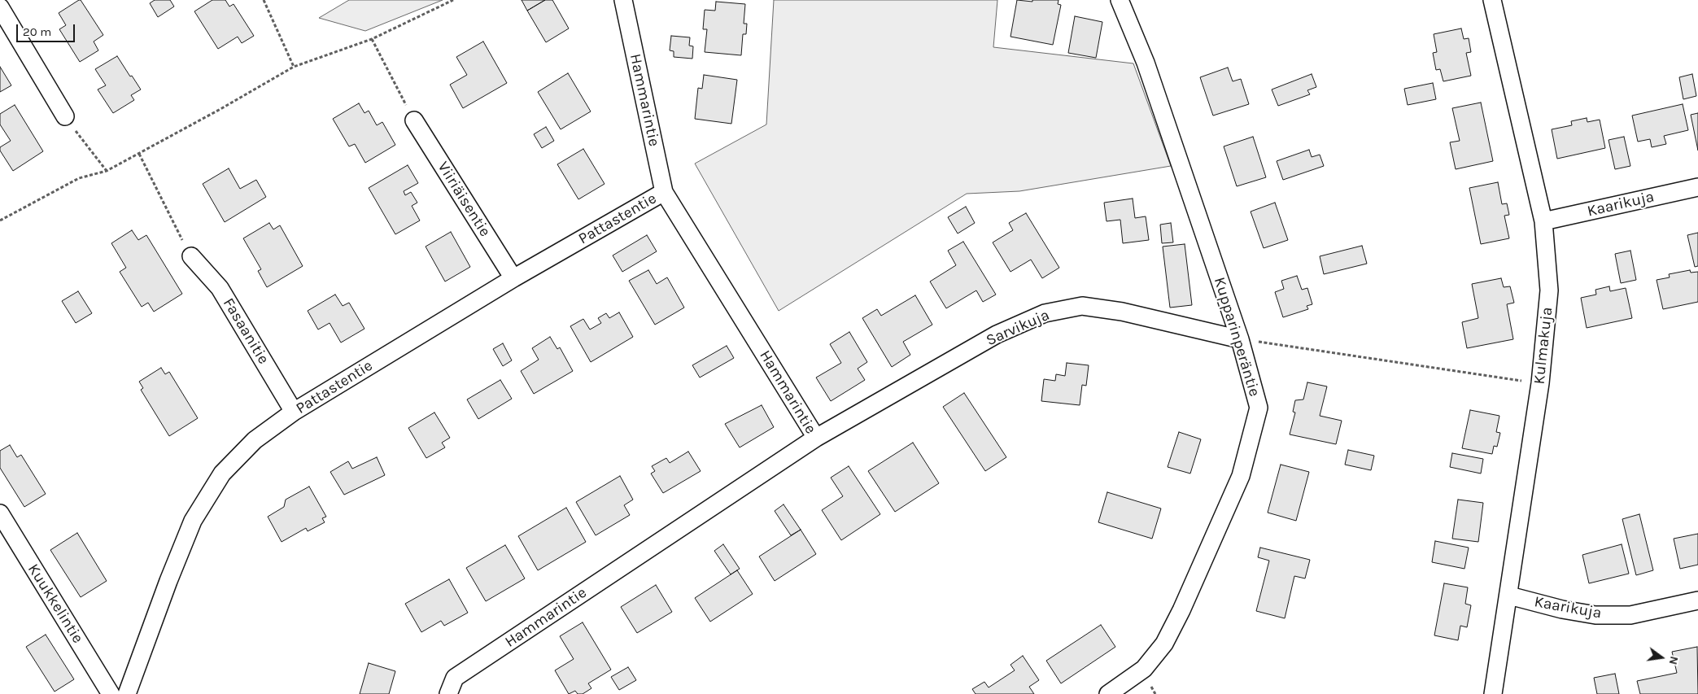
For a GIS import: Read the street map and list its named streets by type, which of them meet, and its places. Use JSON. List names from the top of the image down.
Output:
{
  "streets": {
    "street": [
      "Hammarintie",
      "Viiriäisentie",
      "Kaarikuja",
      "Pattastentie",
      "Sarvikuja",
      "Fasaanitie",
      "Kupparinperäntie",
      "Kulmakuja",
      "Kuukkelintie"
    ]
  },
  "crossings": [
    ["Hammarintie", "Pattastentie"],
    ["Hammarintie", "Sarvikuja"],
    ["Viiriäisentie", "Pattastentie"],
    ["Kaarikuja", "Kulmakuja"],
    ["Pattastentie", "Fasaanitie"],
    ["Sarvikuja", "Kupparinperäntie"]
  ],
  "scale_bar": "20 m",
  "north": "right"
}
